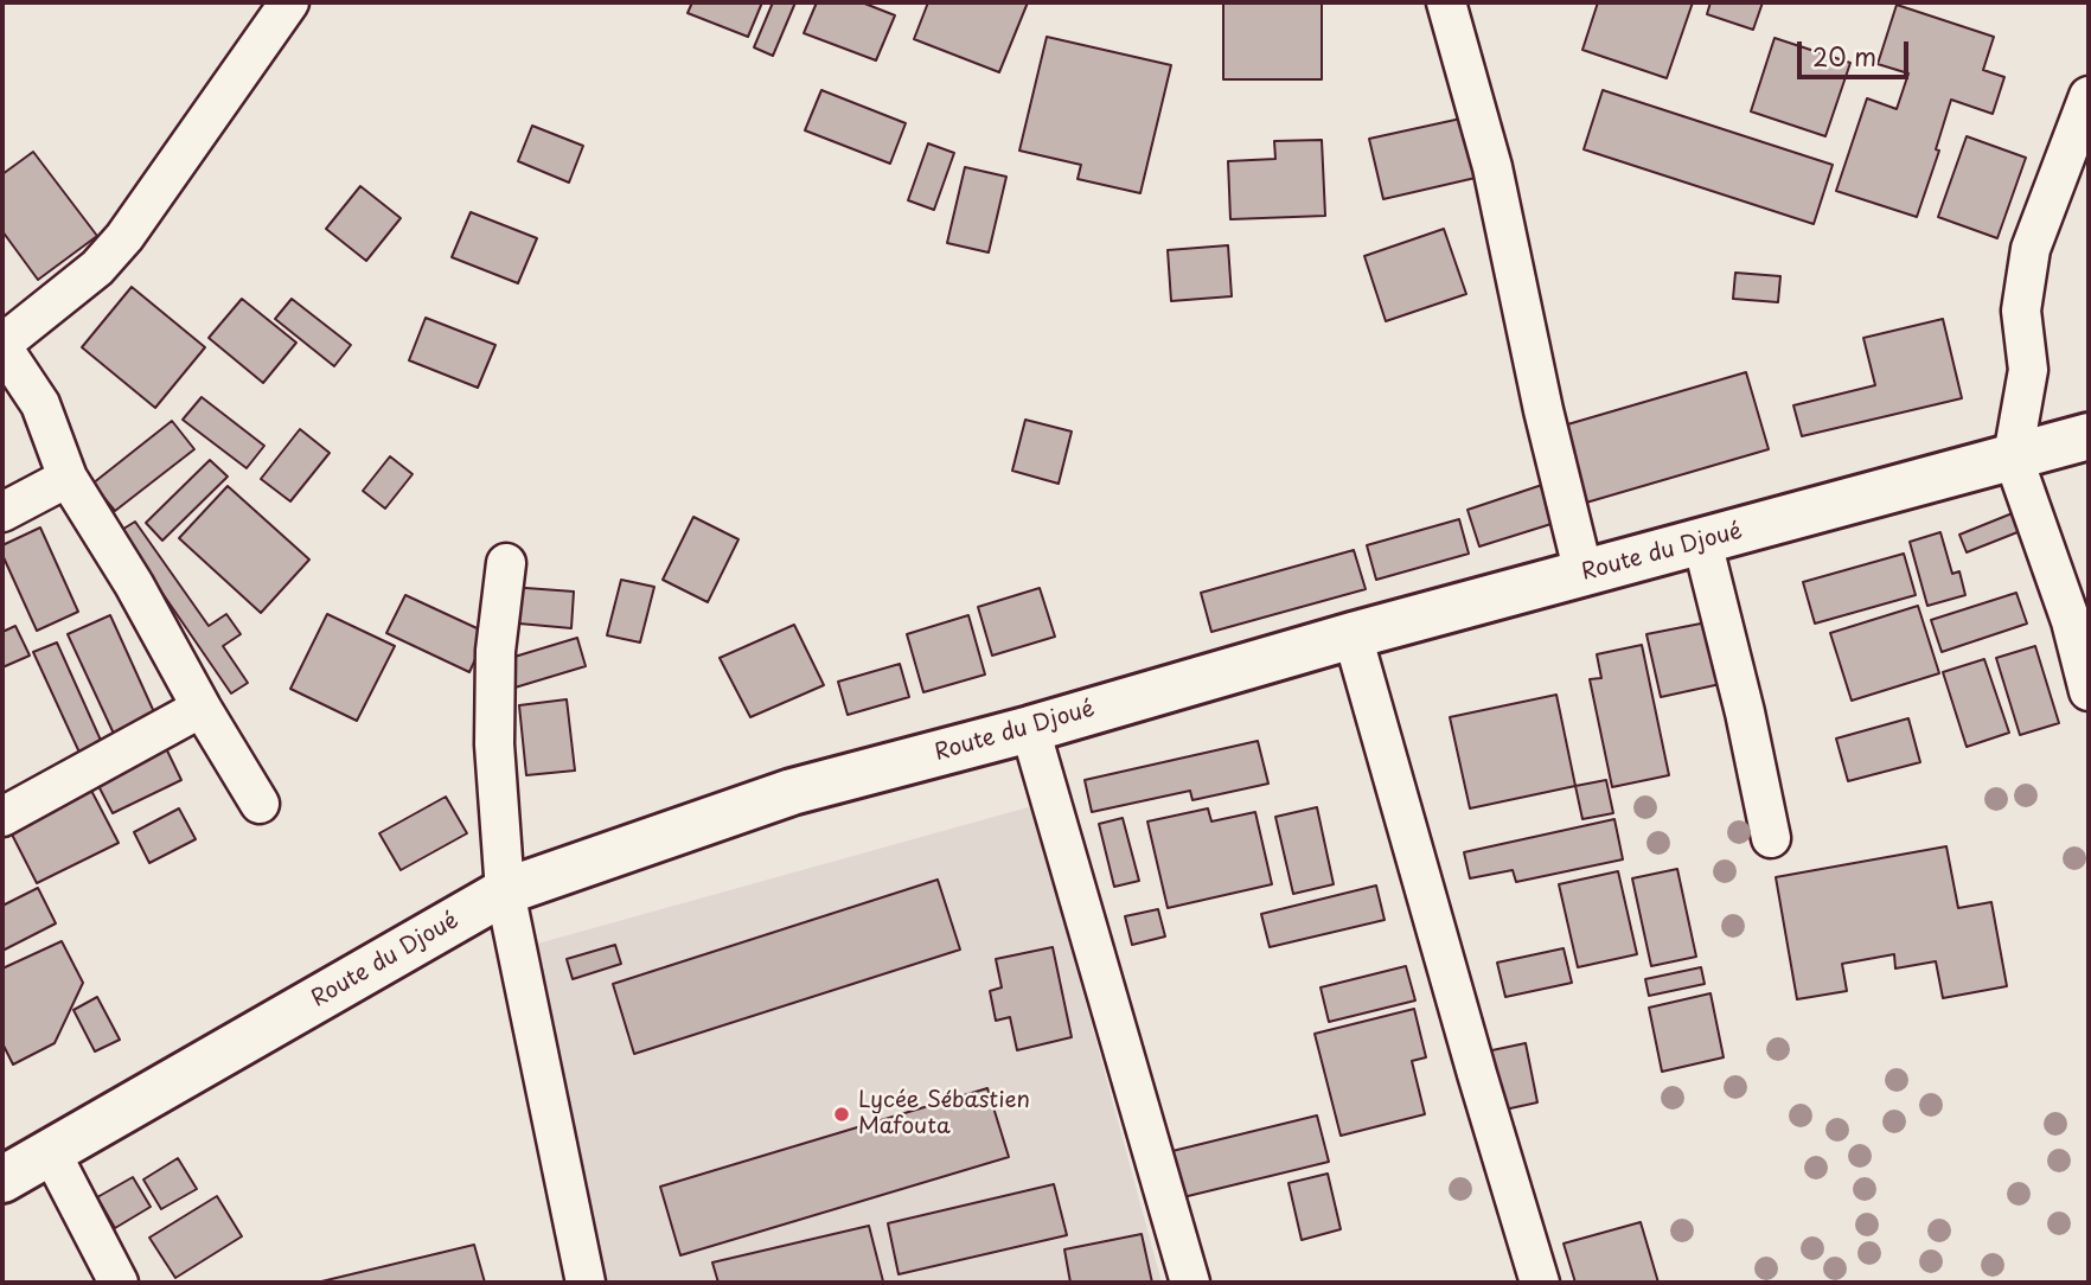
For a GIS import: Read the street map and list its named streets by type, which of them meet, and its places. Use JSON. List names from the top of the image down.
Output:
{
  "streets": {
    "main road": ["Route du Djoué"]
  },
  "places": ["Lycée Sébastien Mafouta"],
  "scale_bar": "20 m"
}
